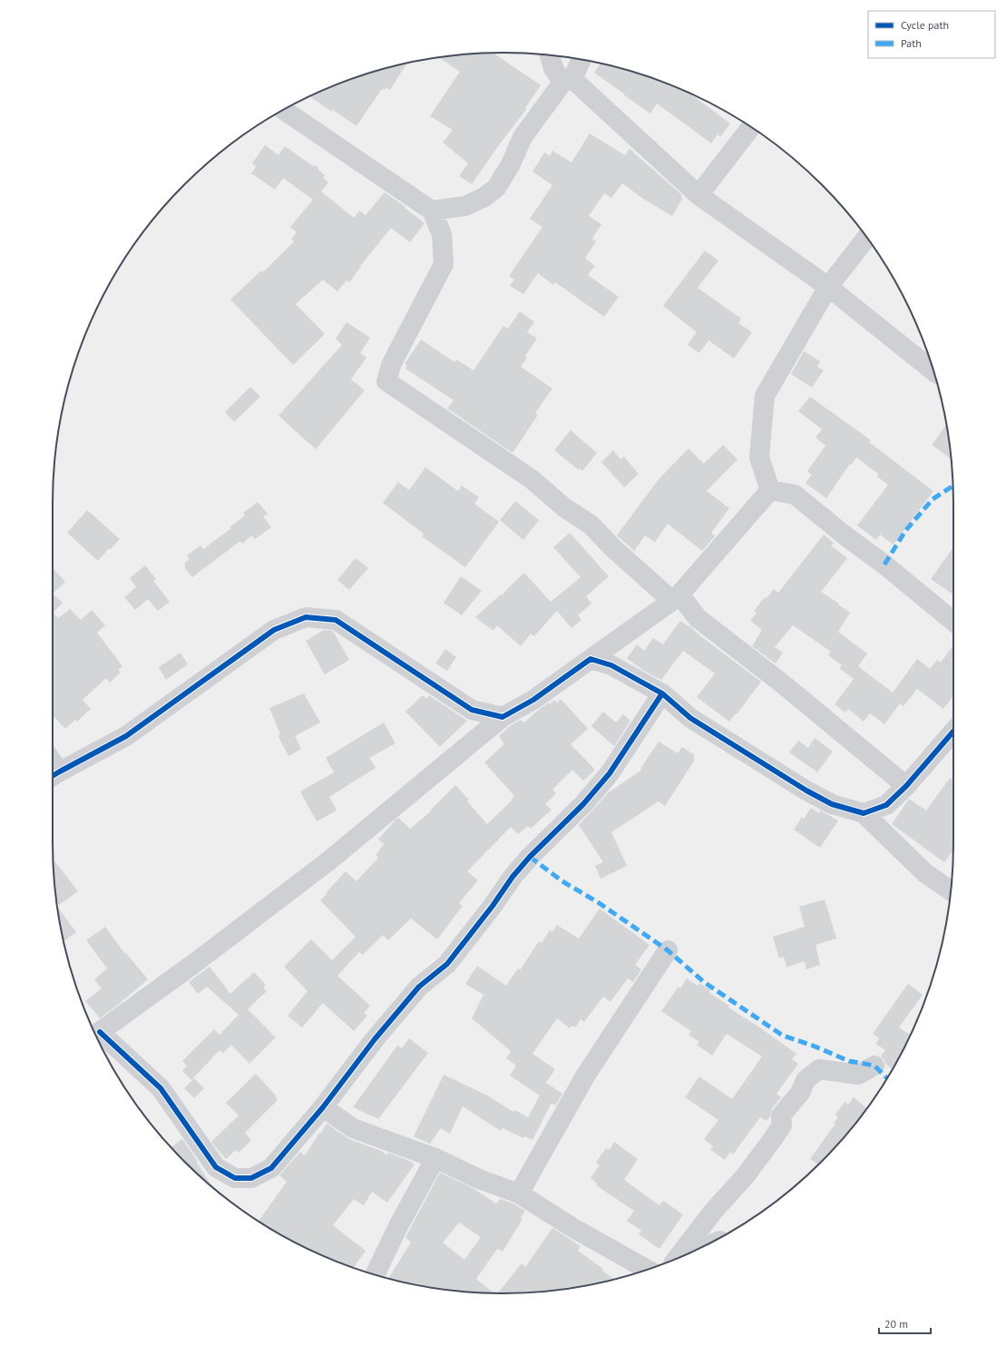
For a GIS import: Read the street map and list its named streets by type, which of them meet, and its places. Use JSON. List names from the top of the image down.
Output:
{
  "legend": ["Cycle path", "Path"],
  "scale_bar": "20 m"
}
